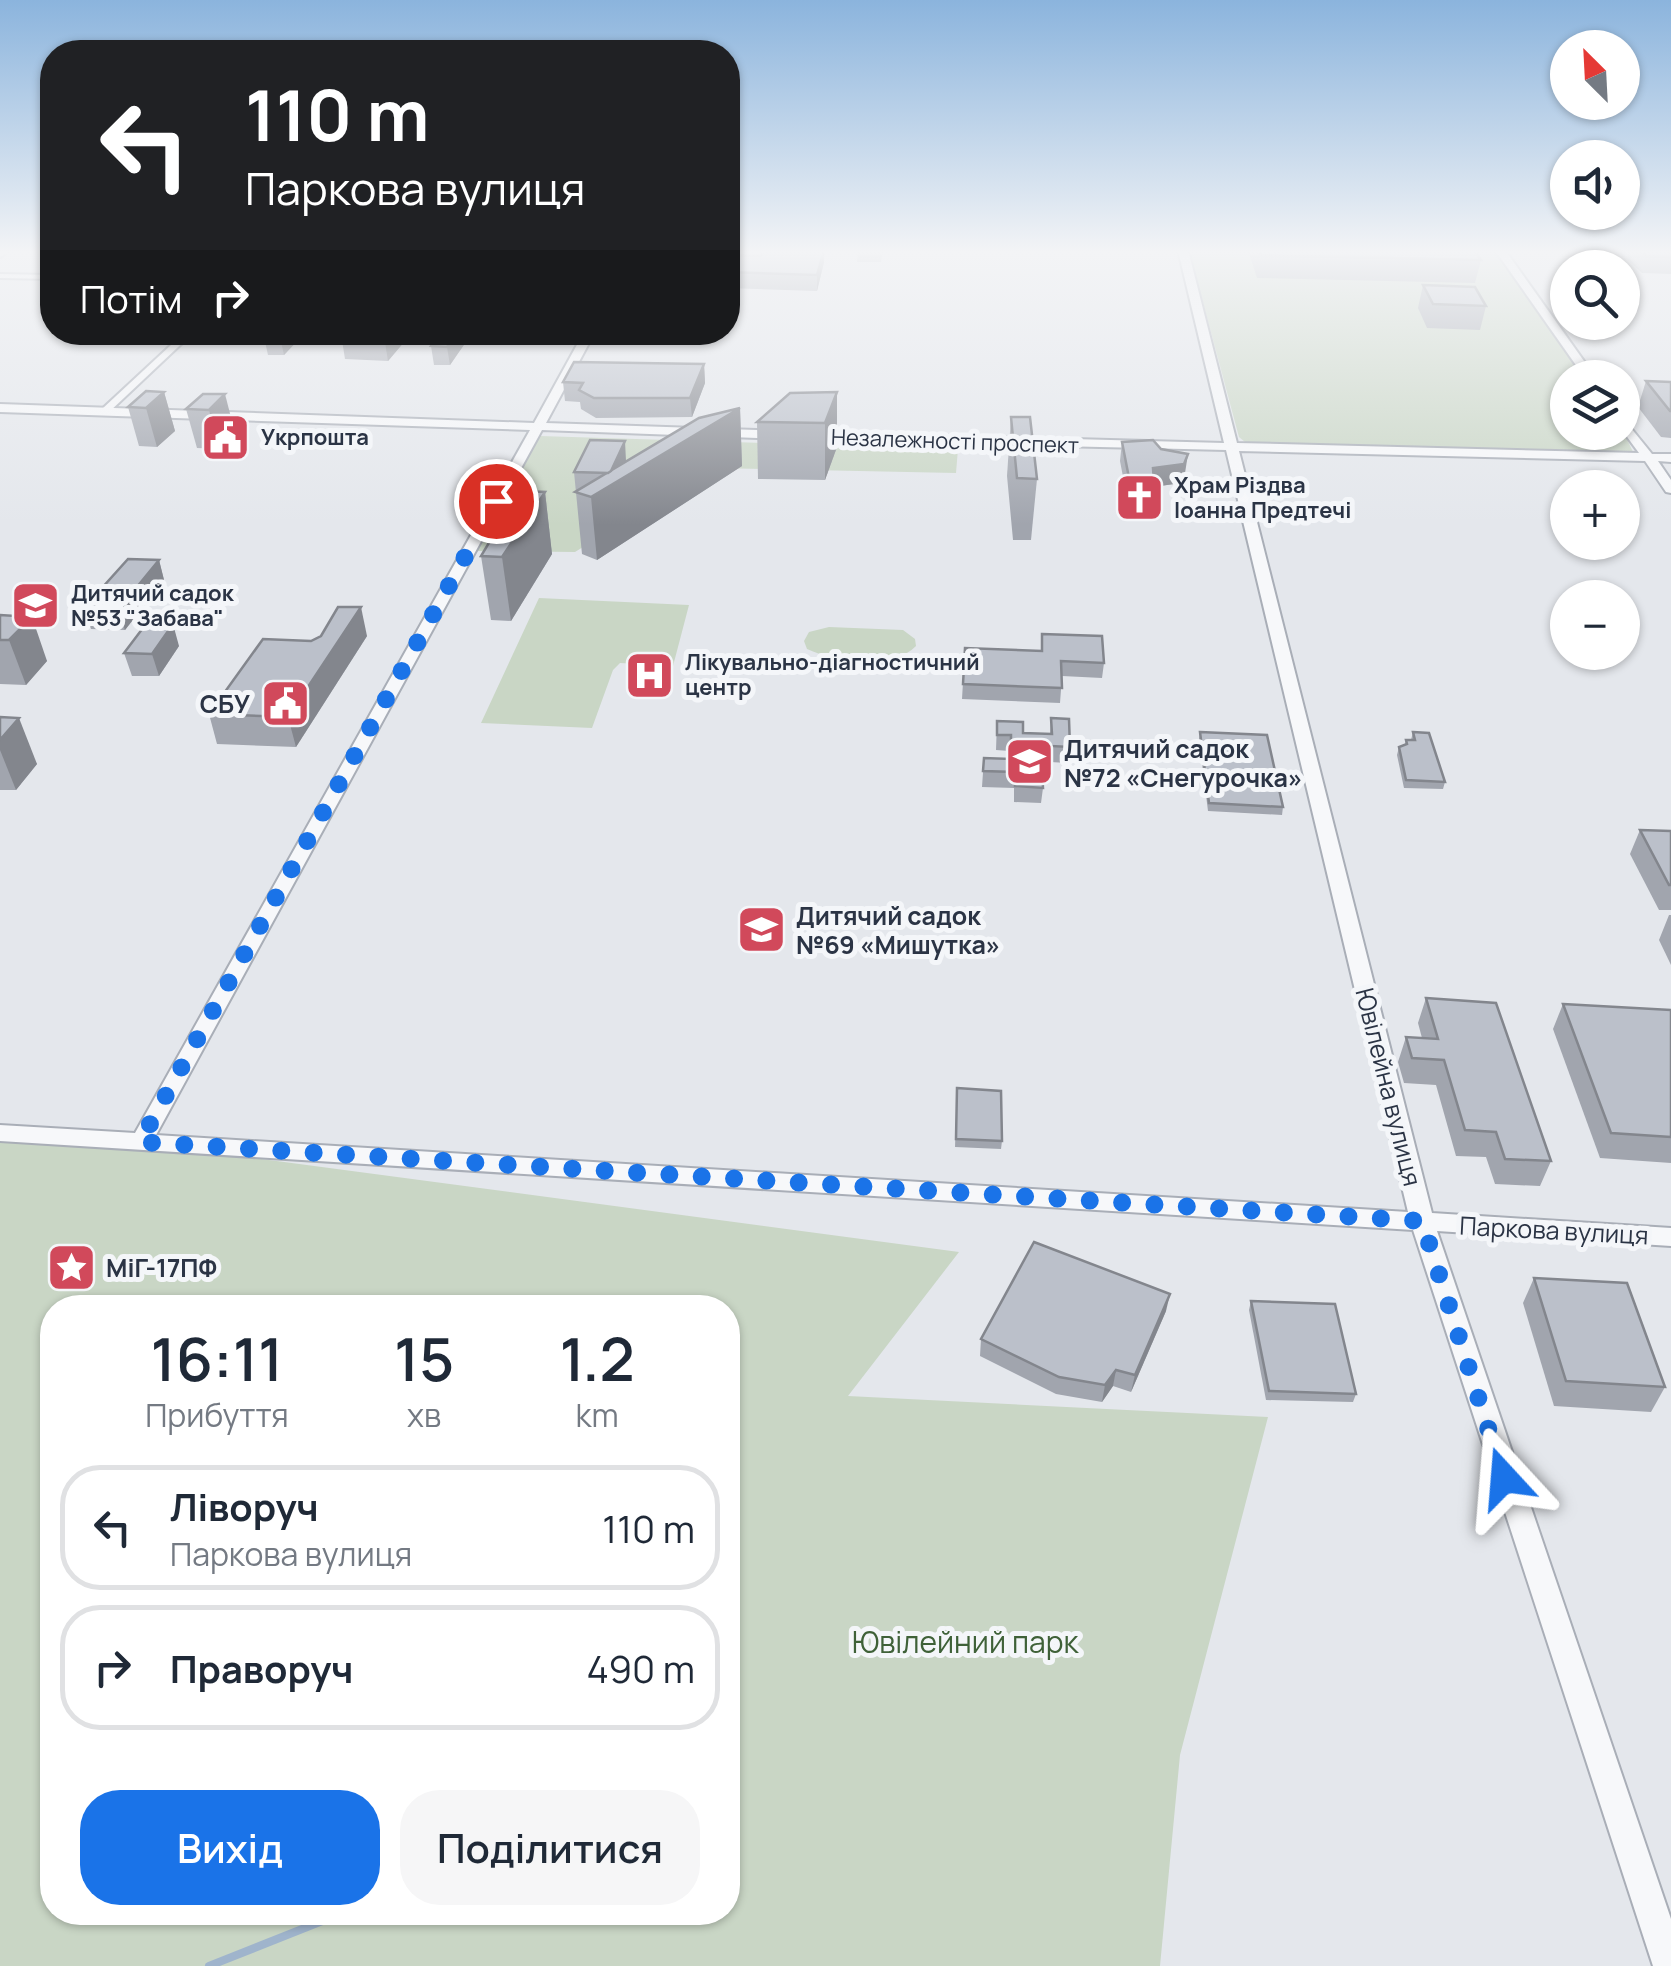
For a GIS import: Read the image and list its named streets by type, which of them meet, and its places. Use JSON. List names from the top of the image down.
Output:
{
  "streets": {
    "street": ["Незалежності проспект", "Ювілейна вулиця", "Паркова вулиця"]
  },
  "crossings": [
    ["Незалежності проспект", "Ювілейна вулиця"],
    ["Ювілейна вулиця", "Паркова вулиця"]
  ],
  "parks": ["Ювілейний парк"],
  "places": {
    "public building": ["Укрпошта", "СБУ"],
    "church": ["Храм Різдва Іоанна Предтечі"],
    "school or university": ["Дитячий садок №53 \"Забава\"", "Дитячий садок №72 «Снегурочка»", "Дитячий садок №69 «Мишутка»"],
    "hospital": ["Лікувально-діагностичний центр"],
    "place": ["МіГ-17ПФ"]
  },
  "north": "top left",
  "page": {
    "map_buttons": ["+", "−"],
    "turn": ["110 m", "Паркова вулиця"],
    "then": "Потім",
    "eta": [
      "16:11",
      "Прибуття",
      "15",
      "хв",
      "1.2",
      "km"
    ],
    "list": [
      {
        "name": "Ліворуч",
        "note": "Паркова вулиця",
        "value": "110 m"
      },
      {
        "name": "Праворуч",
        "value": "490 m"
      }
    ],
    "buttons": ["Вихід", "Поділитися"]
  }
}
